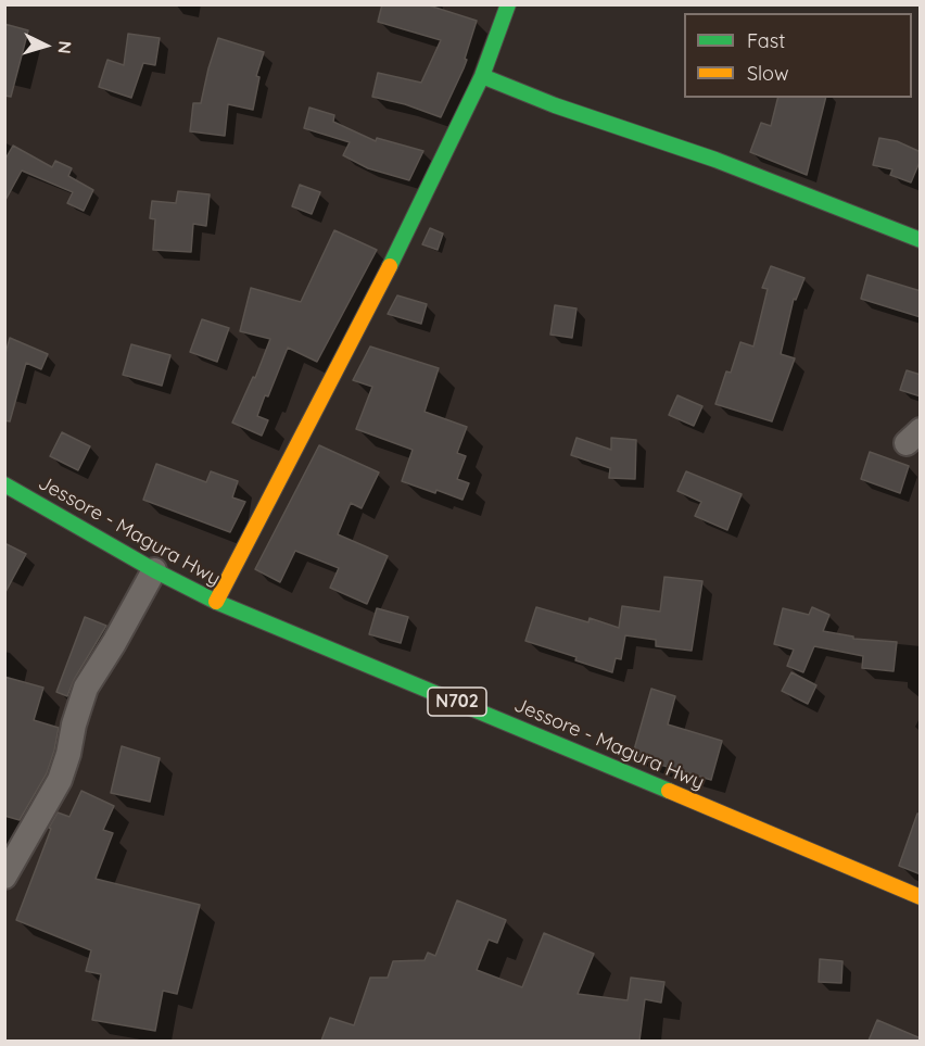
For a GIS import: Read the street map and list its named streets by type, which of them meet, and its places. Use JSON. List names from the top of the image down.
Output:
{
  "streets": {
    "main road": ["Jessore - Magura Hwy", "N702"]
  },
  "legend": ["Fast", "Slow"],
  "north": "right"
}
